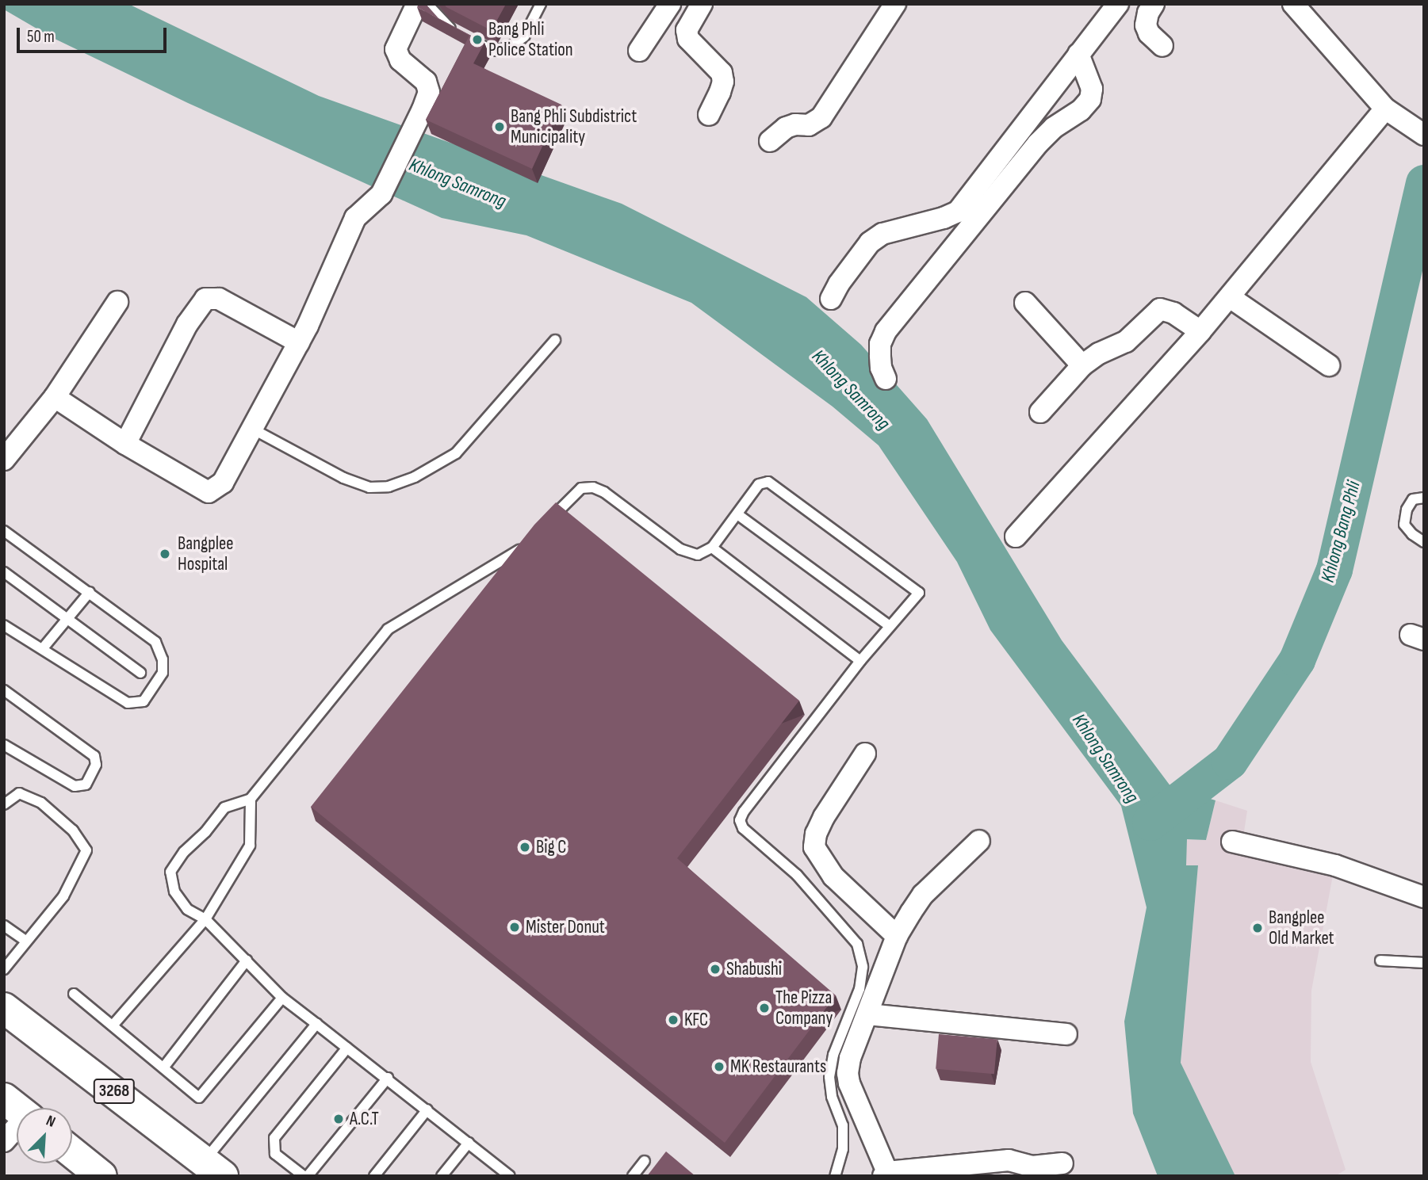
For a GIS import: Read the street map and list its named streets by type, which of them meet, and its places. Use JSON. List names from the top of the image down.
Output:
{
  "streets": {
    "main road": ["3268"]
  },
  "water": ["Khlong Samrong", "Khlong Bang Phli"],
  "places": [
    "Bang Phli Police Station",
    "Bang Phli Subdistrict Municipality",
    "Bangplee Hospital",
    "Big C",
    "Mister Donut",
    "Bangplee Old Market",
    "Shabushi",
    "The Pizza Company",
    "KFC",
    "MK Restaurants",
    "A.C.T"
  ],
  "scale_bar": "50 m",
  "north": "top right"
}
